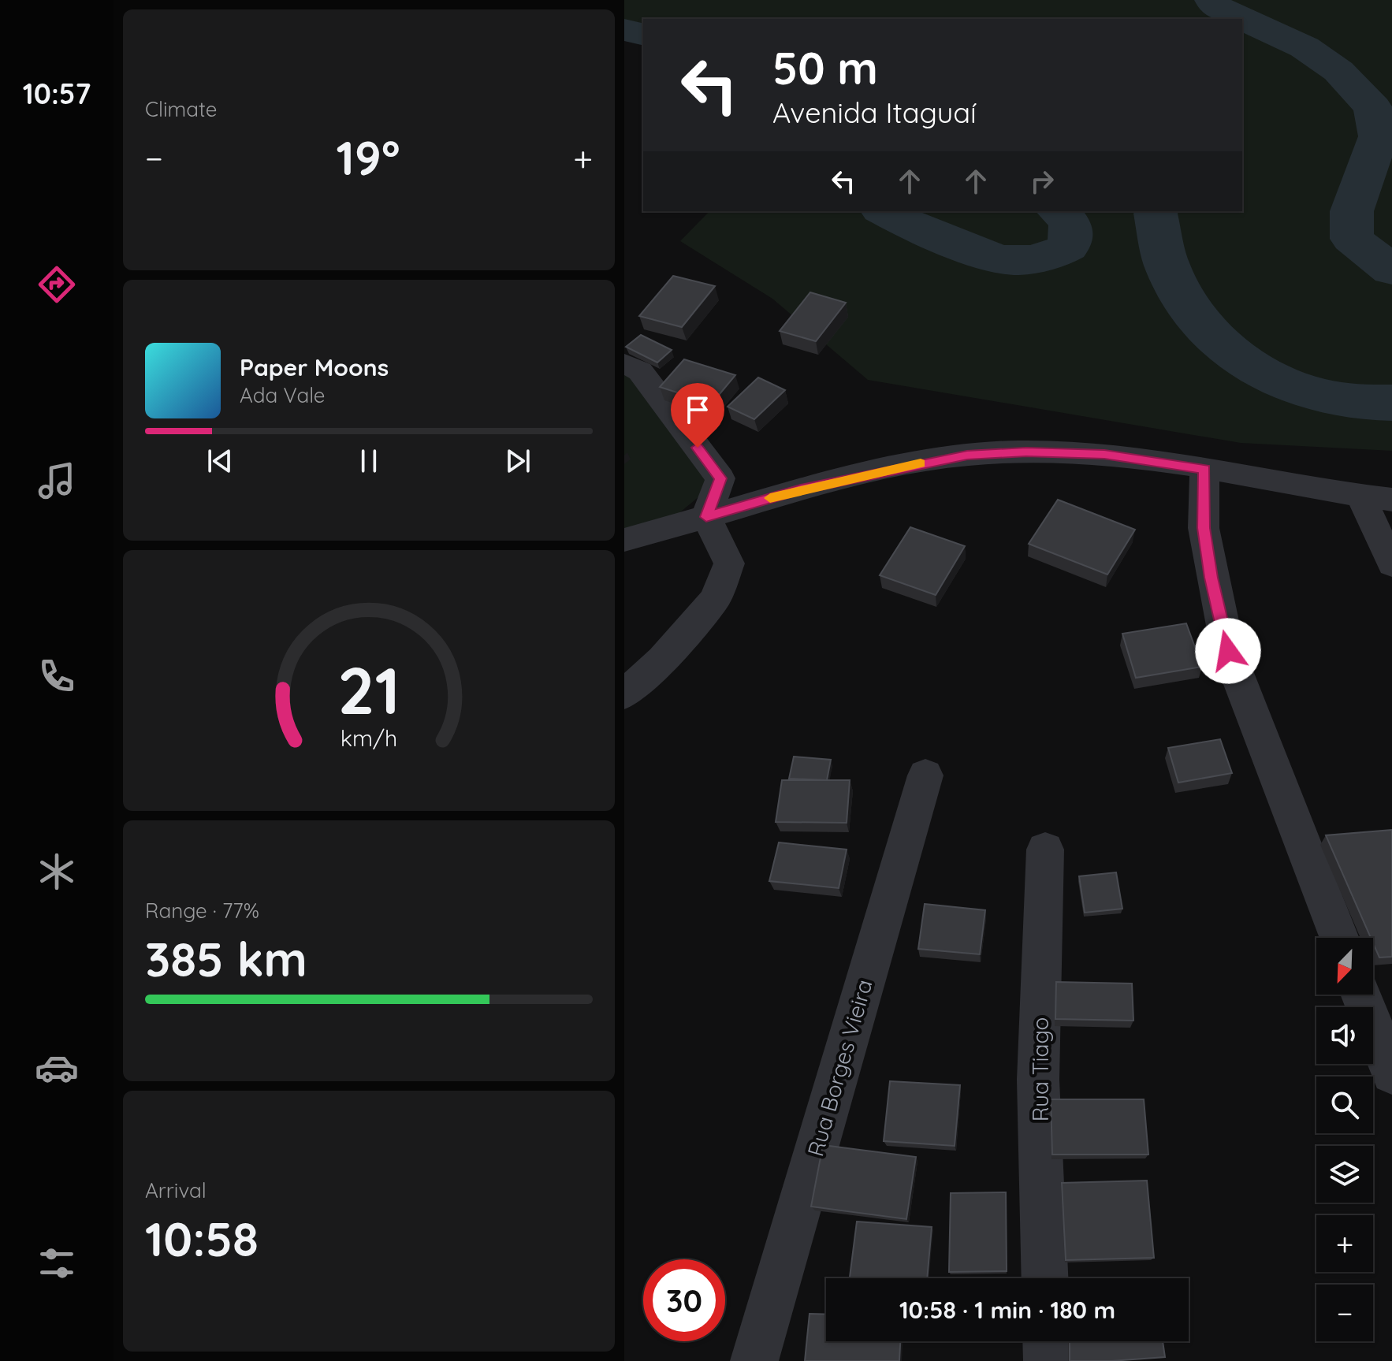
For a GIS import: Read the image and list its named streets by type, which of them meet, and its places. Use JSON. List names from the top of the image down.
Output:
{
  "streets": {
    "street": ["Rua Borges Vieira", "Rua Tiago"]
  },
  "north": "bottom left",
  "page": {
    "tabs": "10:57",
    "tile": [
      "Climate",
      ["Range · 77%", "385 km"],
      ["Arrival", "10:58"]
    ],
    "turn": ["50 m", "Avenida Itaguaí"],
    "heat": ["−", "19°", "+"],
    "song": ["Paper Moons", "Ada Vale"],
    "map_buttons": ["+", "−"],
    "limit": "30",
    "trip": "10:58 · 1 min · 180 m",
    "gauge": ["21", "km/h"]
  }
}
